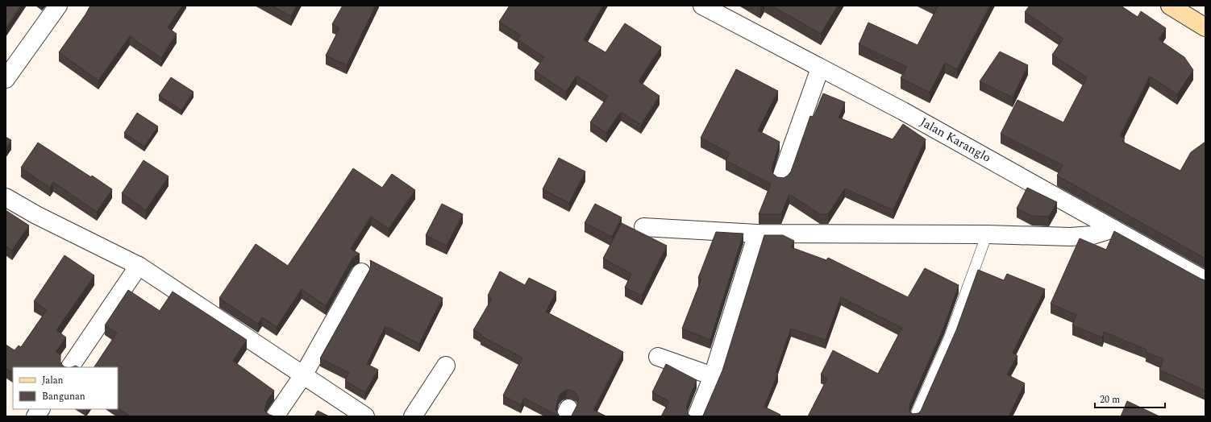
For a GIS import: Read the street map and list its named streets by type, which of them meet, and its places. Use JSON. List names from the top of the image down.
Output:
{
  "streets": {
    "street": ["Jalan Karanglo"]
  },
  "legend": ["Jalan", "Bangunan"],
  "scale_bar": "20 m"
}
